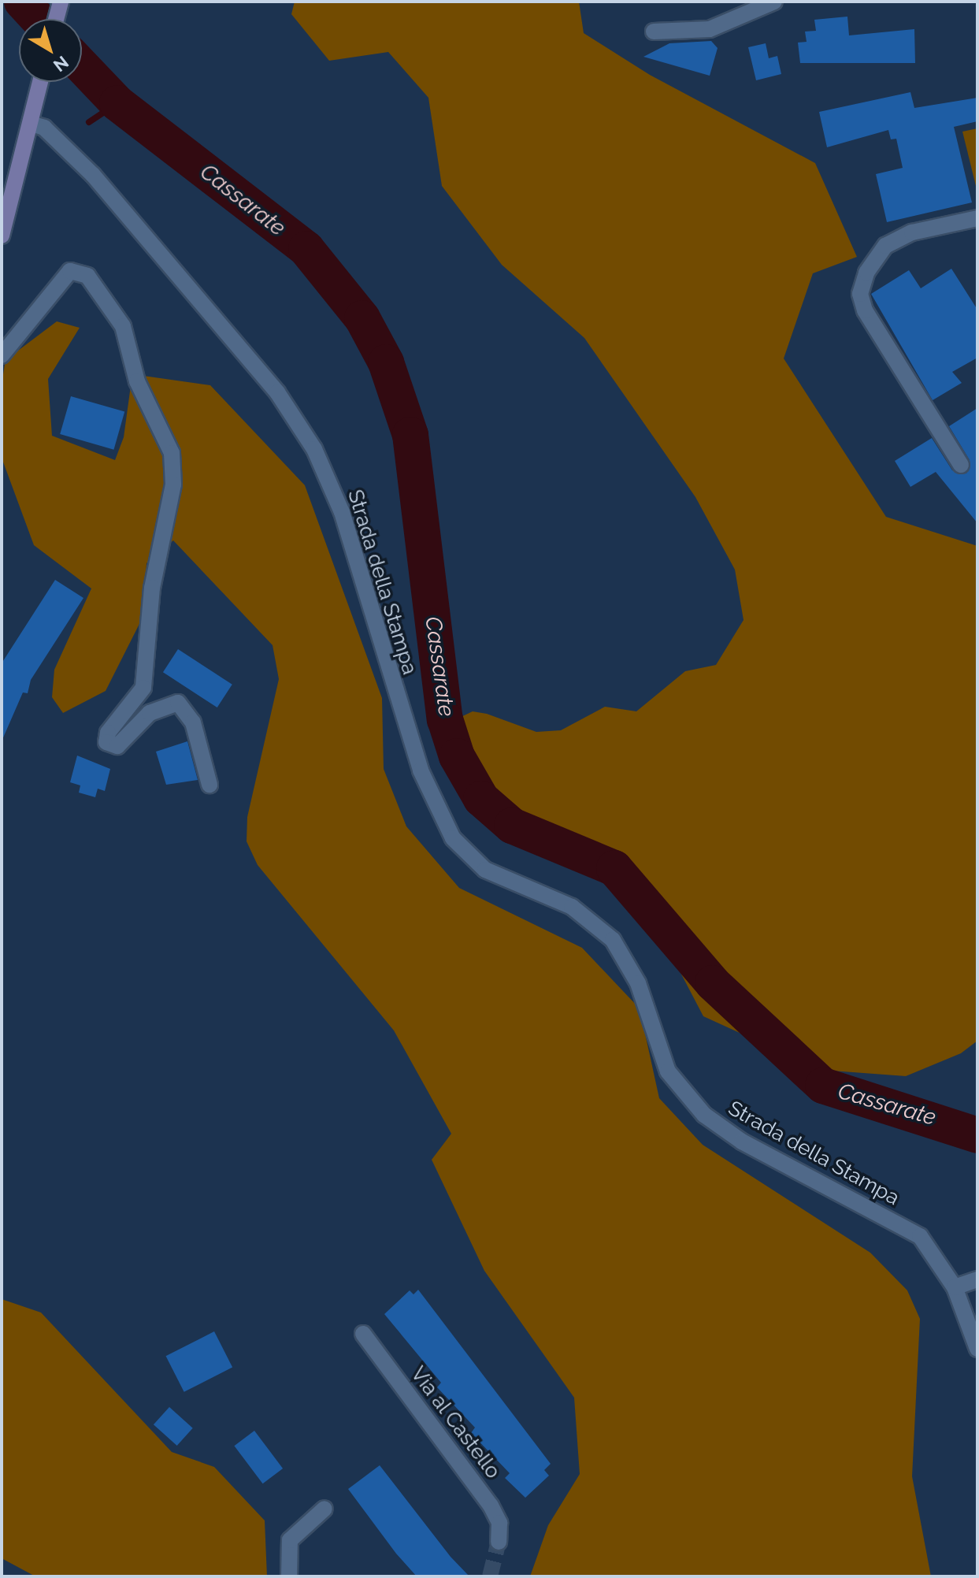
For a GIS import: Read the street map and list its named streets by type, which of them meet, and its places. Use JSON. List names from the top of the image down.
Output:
{
  "streets": {
    "street": ["Strada della Stampa", "Via al Castello"]
  },
  "water": ["Cassarate"],
  "north": "bottom right"
}
